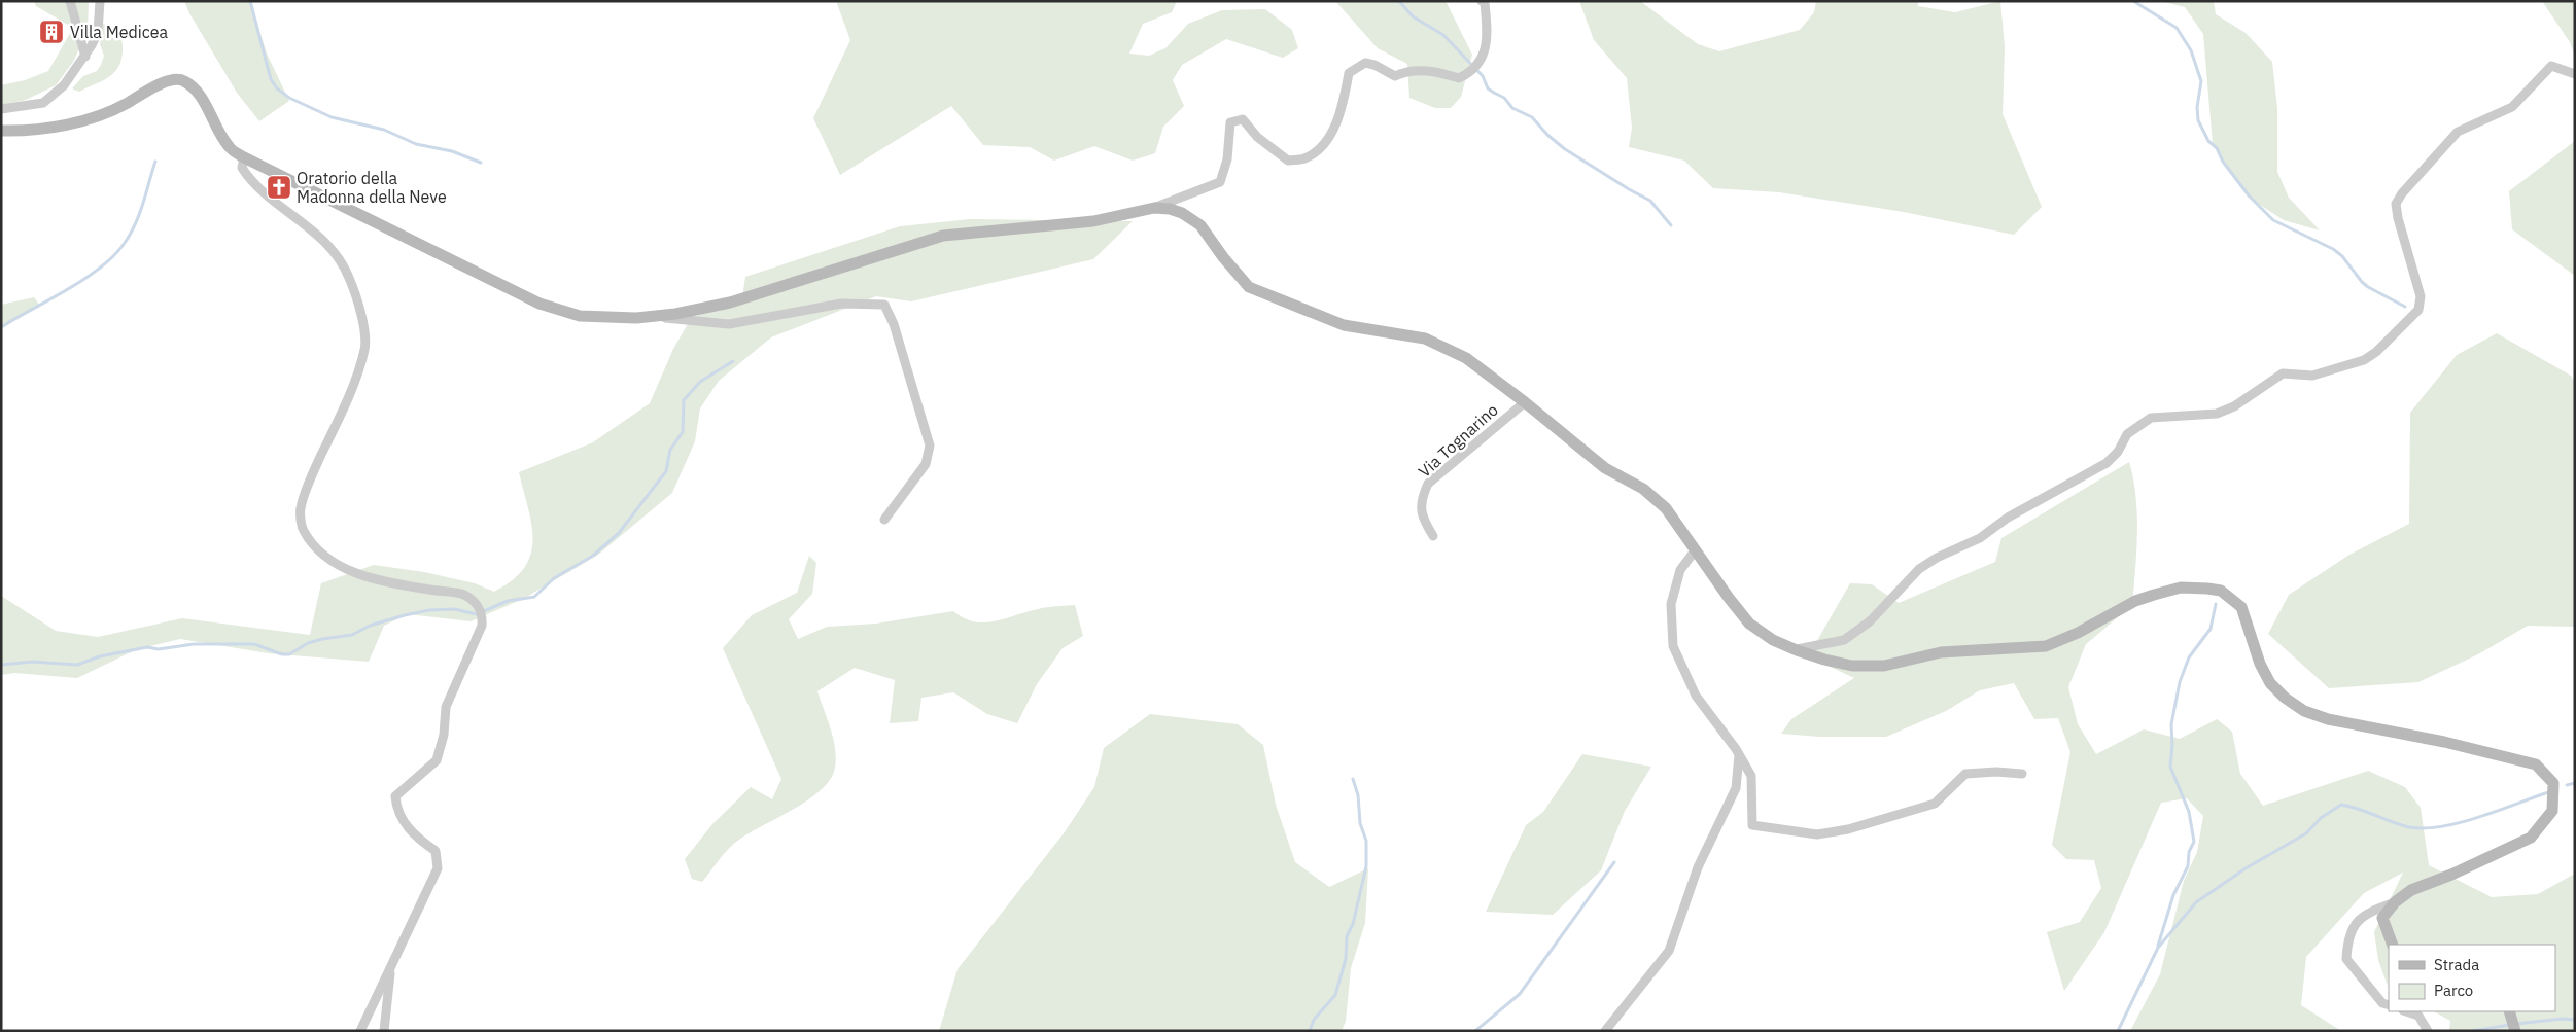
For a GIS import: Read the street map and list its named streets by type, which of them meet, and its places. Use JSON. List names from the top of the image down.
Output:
{
  "streets": {
    "street": ["Via Tognarino"]
  },
  "places": {
    "building": ["Villa Medicea"],
    "church": ["Oratorio della Madonna della Neve"]
  },
  "legend": ["Strada", "Parco"]
}
